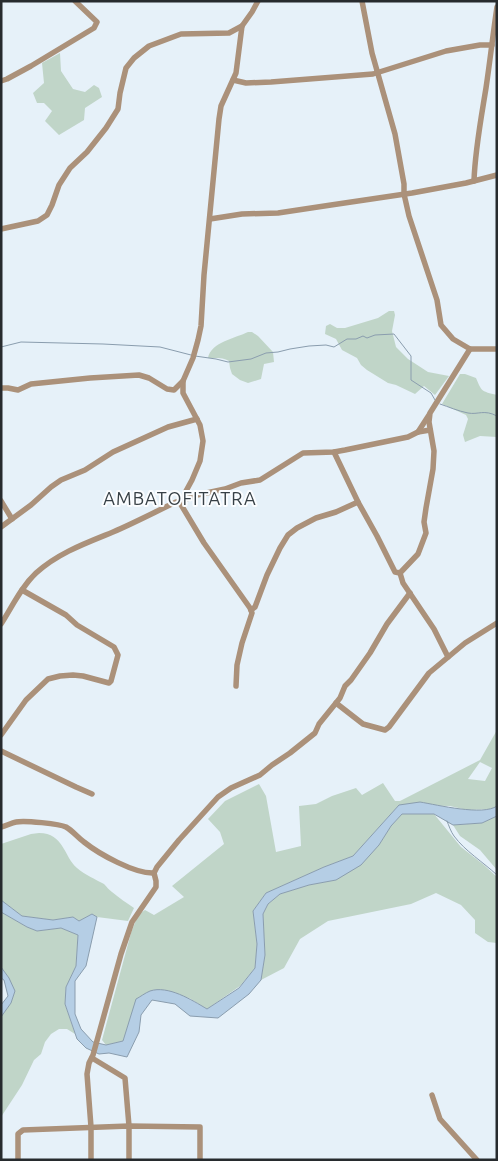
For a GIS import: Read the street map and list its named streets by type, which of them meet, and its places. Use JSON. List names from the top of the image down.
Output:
{
  "districts": ["AMBATOFITATRA"]
}
